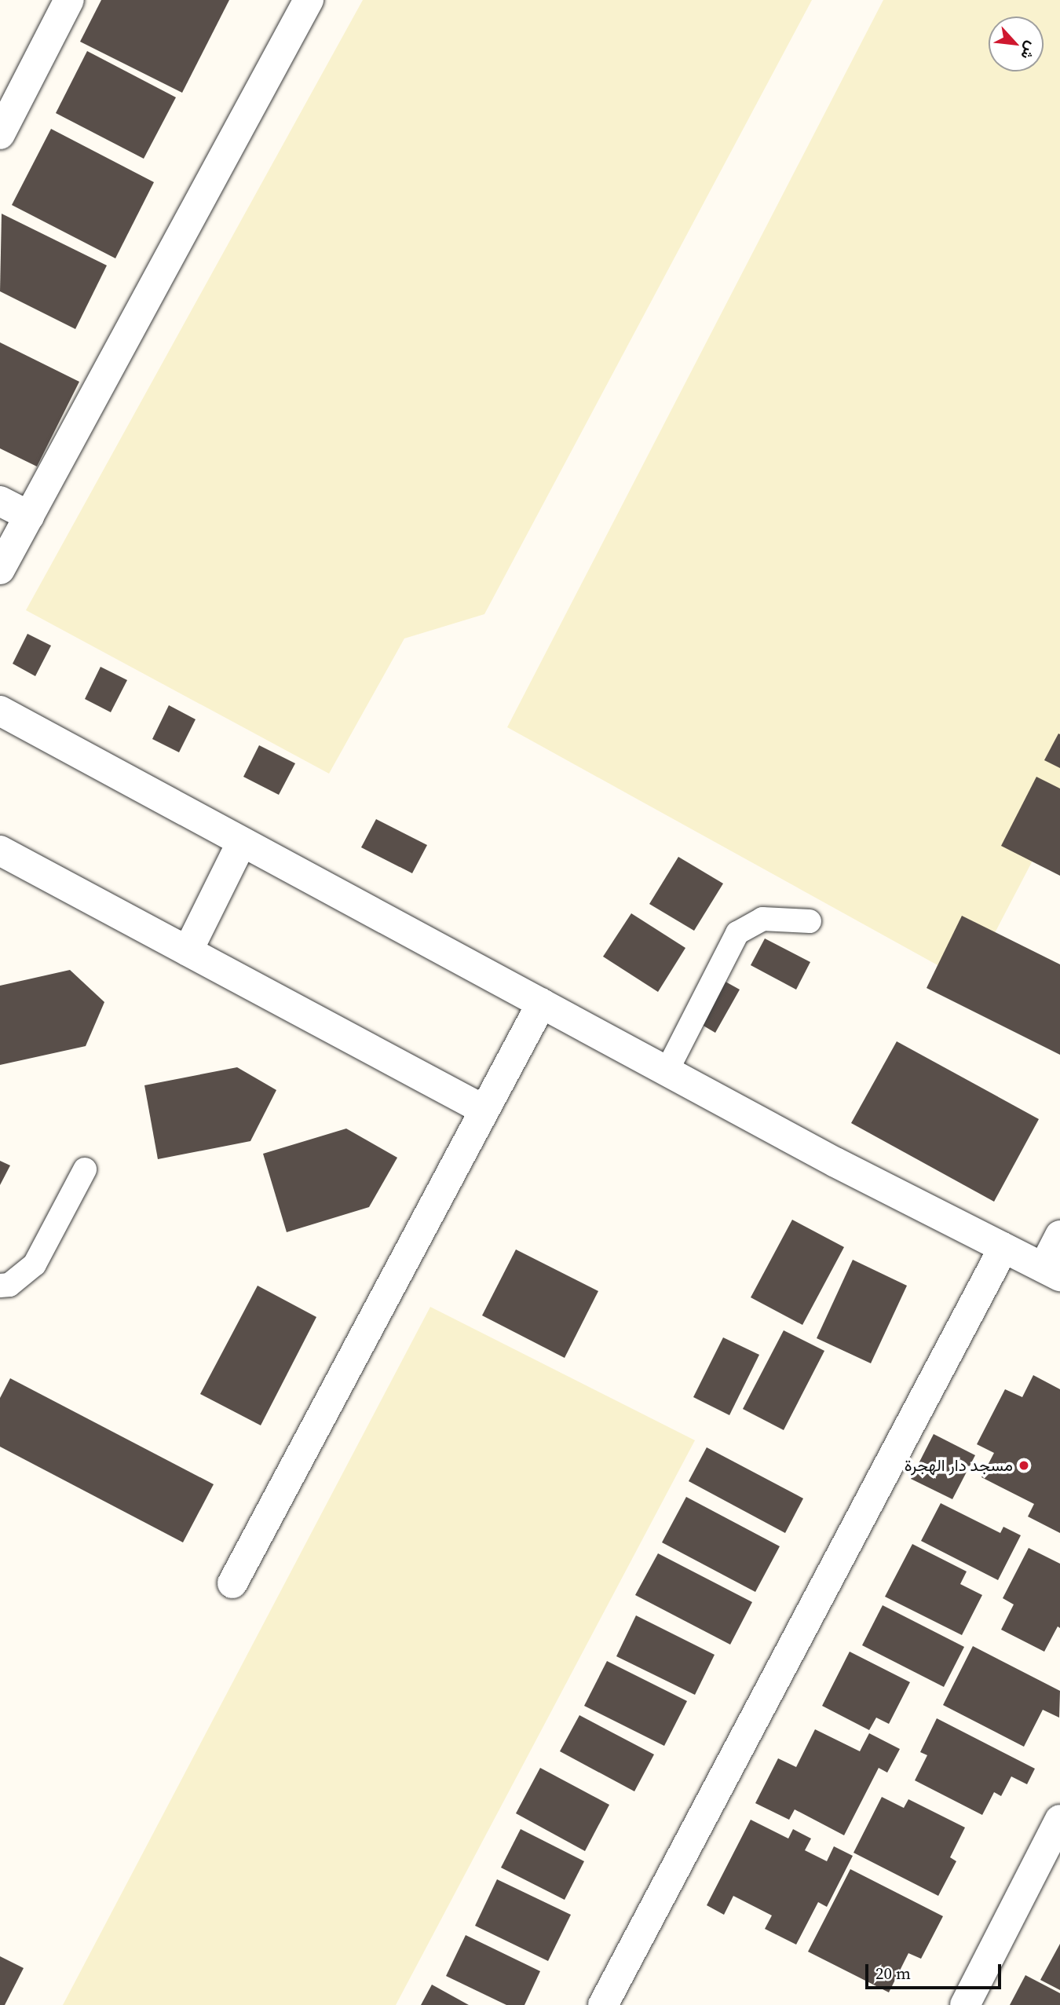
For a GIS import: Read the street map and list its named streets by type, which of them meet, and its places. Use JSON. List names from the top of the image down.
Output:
{
  "places": ["مسجد دار الهجرة"],
  "scale_bar": "20 m",
  "north": "bottom right"
}
